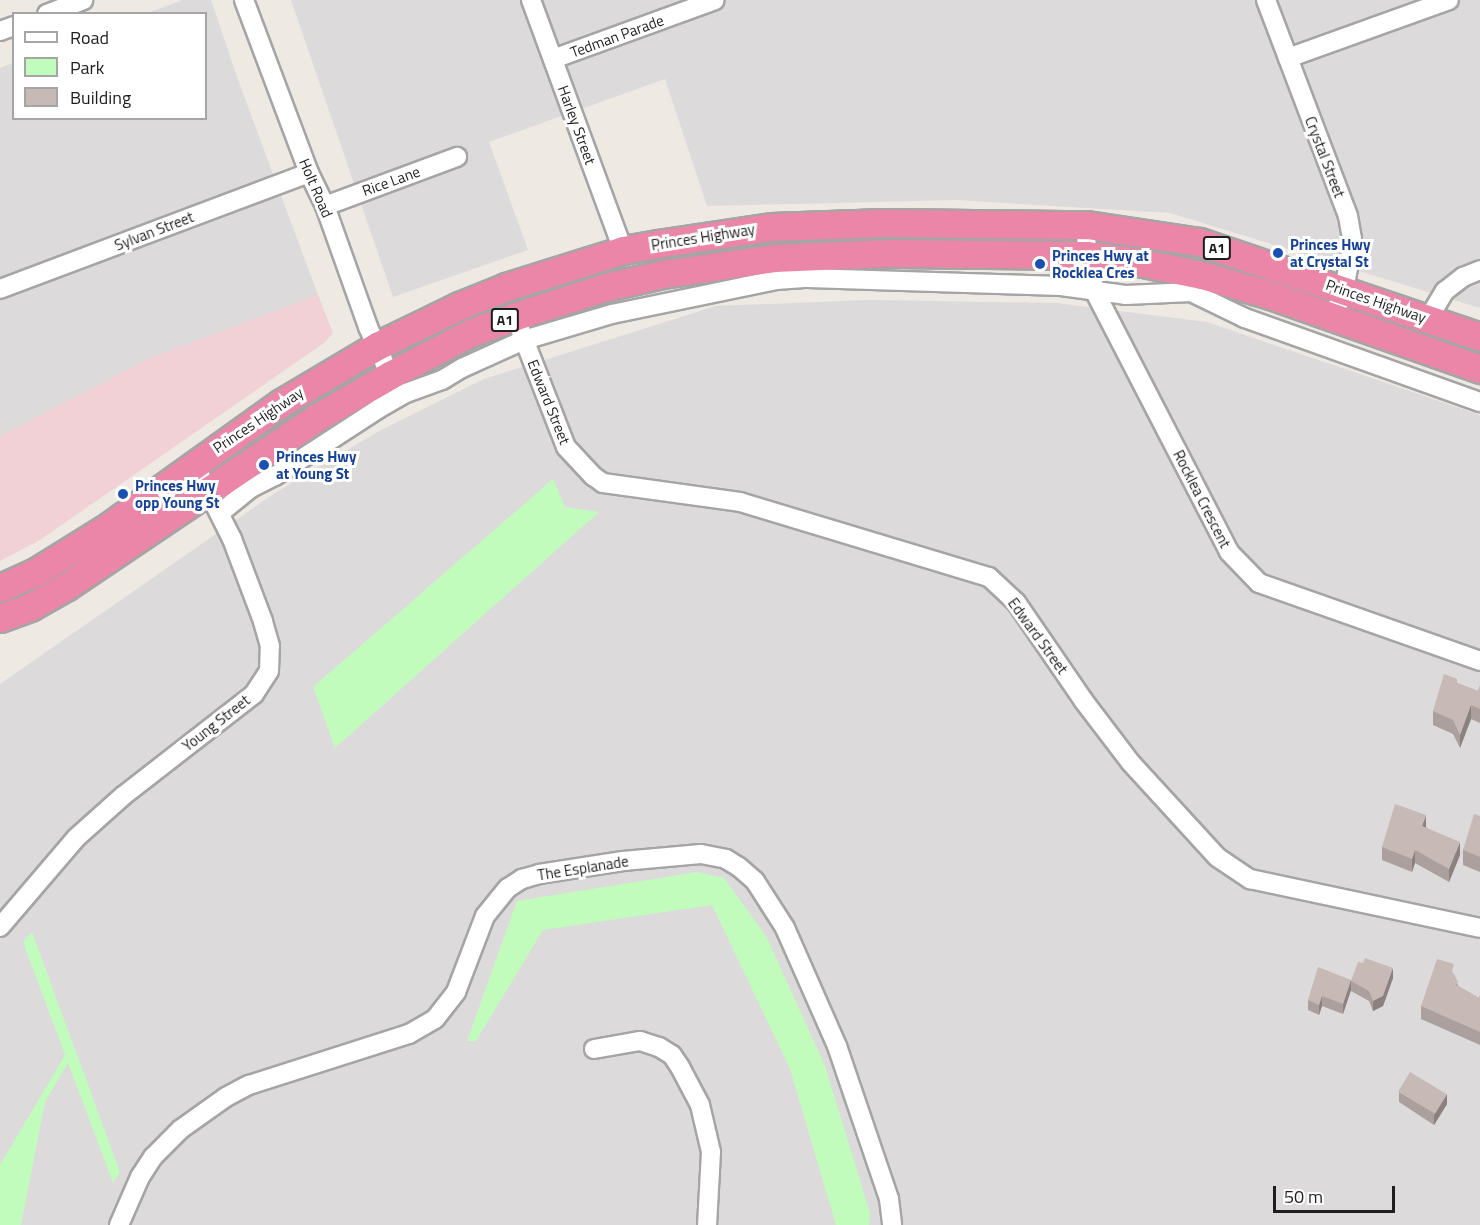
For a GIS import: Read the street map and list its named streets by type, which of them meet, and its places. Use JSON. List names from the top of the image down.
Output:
{
  "streets": {
    "highway": ["Princes Highway", "A1"],
    "street": [
      "Tedman Parade",
      "Harley Street",
      "Crystal Street",
      "Rice Lane",
      "Holt Road",
      "Sylvan Street",
      "Edward Street",
      "Rocklea Crescent",
      "Young Street",
      "The Esplanade"
    ]
  },
  "crossings": [
    ["Tedman Parade", "Harley Street"],
    ["Harley Street", "Princes Highway"],
    ["Crystal Street", "Princes Highway"],
    ["Rice Lane", "Holt Road"],
    ["Holt Road", "Sylvan Street"],
    ["Holt Road", "Princes Highway"],
    ["Princes Highway", "Edward Street"],
    ["Princes Highway", "Rocklea Crescent"],
    ["Princes Highway", "Young Street"]
  ],
  "places": [
    "Princes Hwy at Crystal St",
    "Princes Hwy at Rocklea Cres",
    "Princes Hwy at Young St",
    "Princes Hwy opp Young St"
  ],
  "legend": ["Road", "Park", "Building"],
  "scale_bar": "50 m"
}
